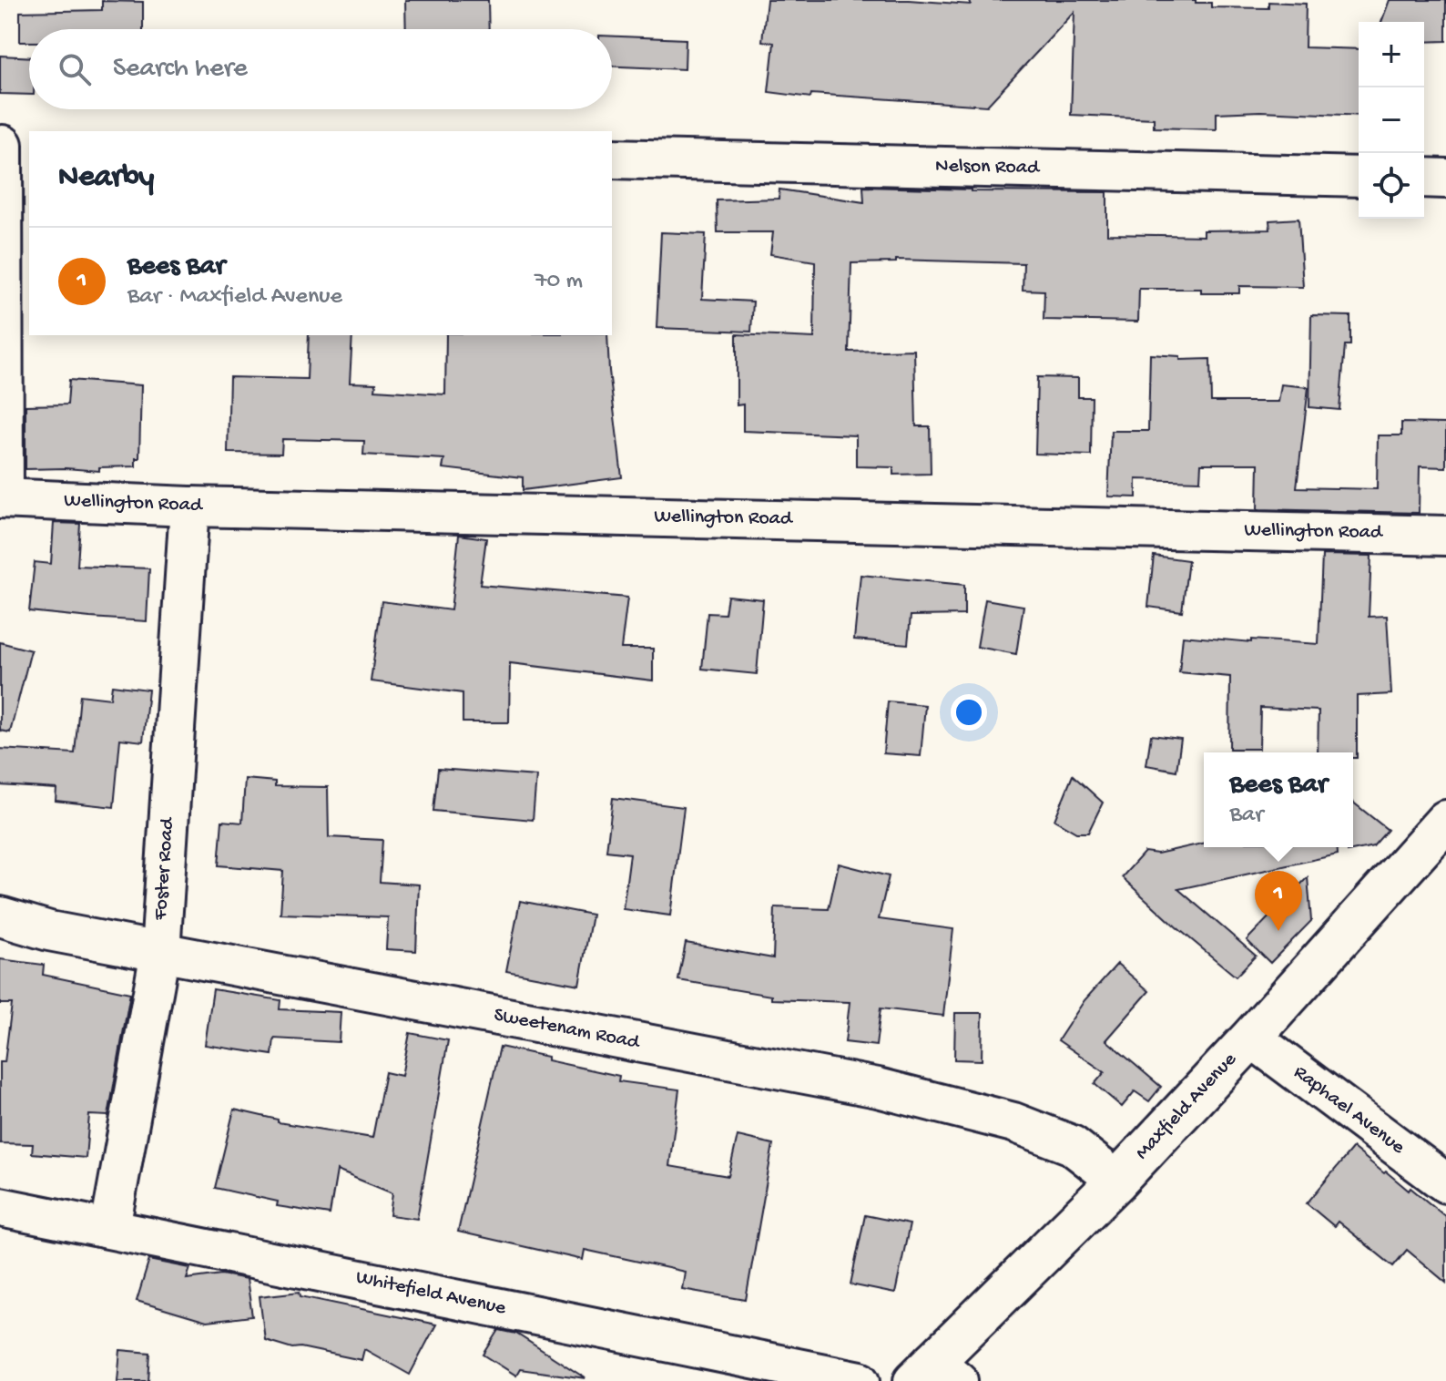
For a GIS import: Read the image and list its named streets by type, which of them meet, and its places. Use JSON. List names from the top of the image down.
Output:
{
  "streets": {
    "main road": ["Maxfield Avenue"],
    "street": [
      "Nelson Road",
      "Wellington Road",
      "Foster Road",
      "Sweetenam Road",
      "Raphael Avenue",
      "Whitefield Avenue"
    ]
  },
  "crossings": [
    ["Wellington Road", "Foster Road"],
    ["Foster Road", "Sweetenam Road"],
    ["Foster Road", "Whitefield Avenue"],
    ["Sweetenam Road", "Maxfield Avenue"],
    ["Maxfield Avenue", "Raphael Avenue"]
  ],
  "page": {
    "map_buttons": ["+", "−"],
    "search": "Search here",
    "heading": "Nearby",
    "list": [
      {
        "mark": "1",
        "name": "Bees Bar",
        "note": "Bar · Maxfield Avenue",
        "value": "70 m"
      }
    ],
    "popup": ["Bees Bar", "Bar"],
    "pins": "1"
  }
}
